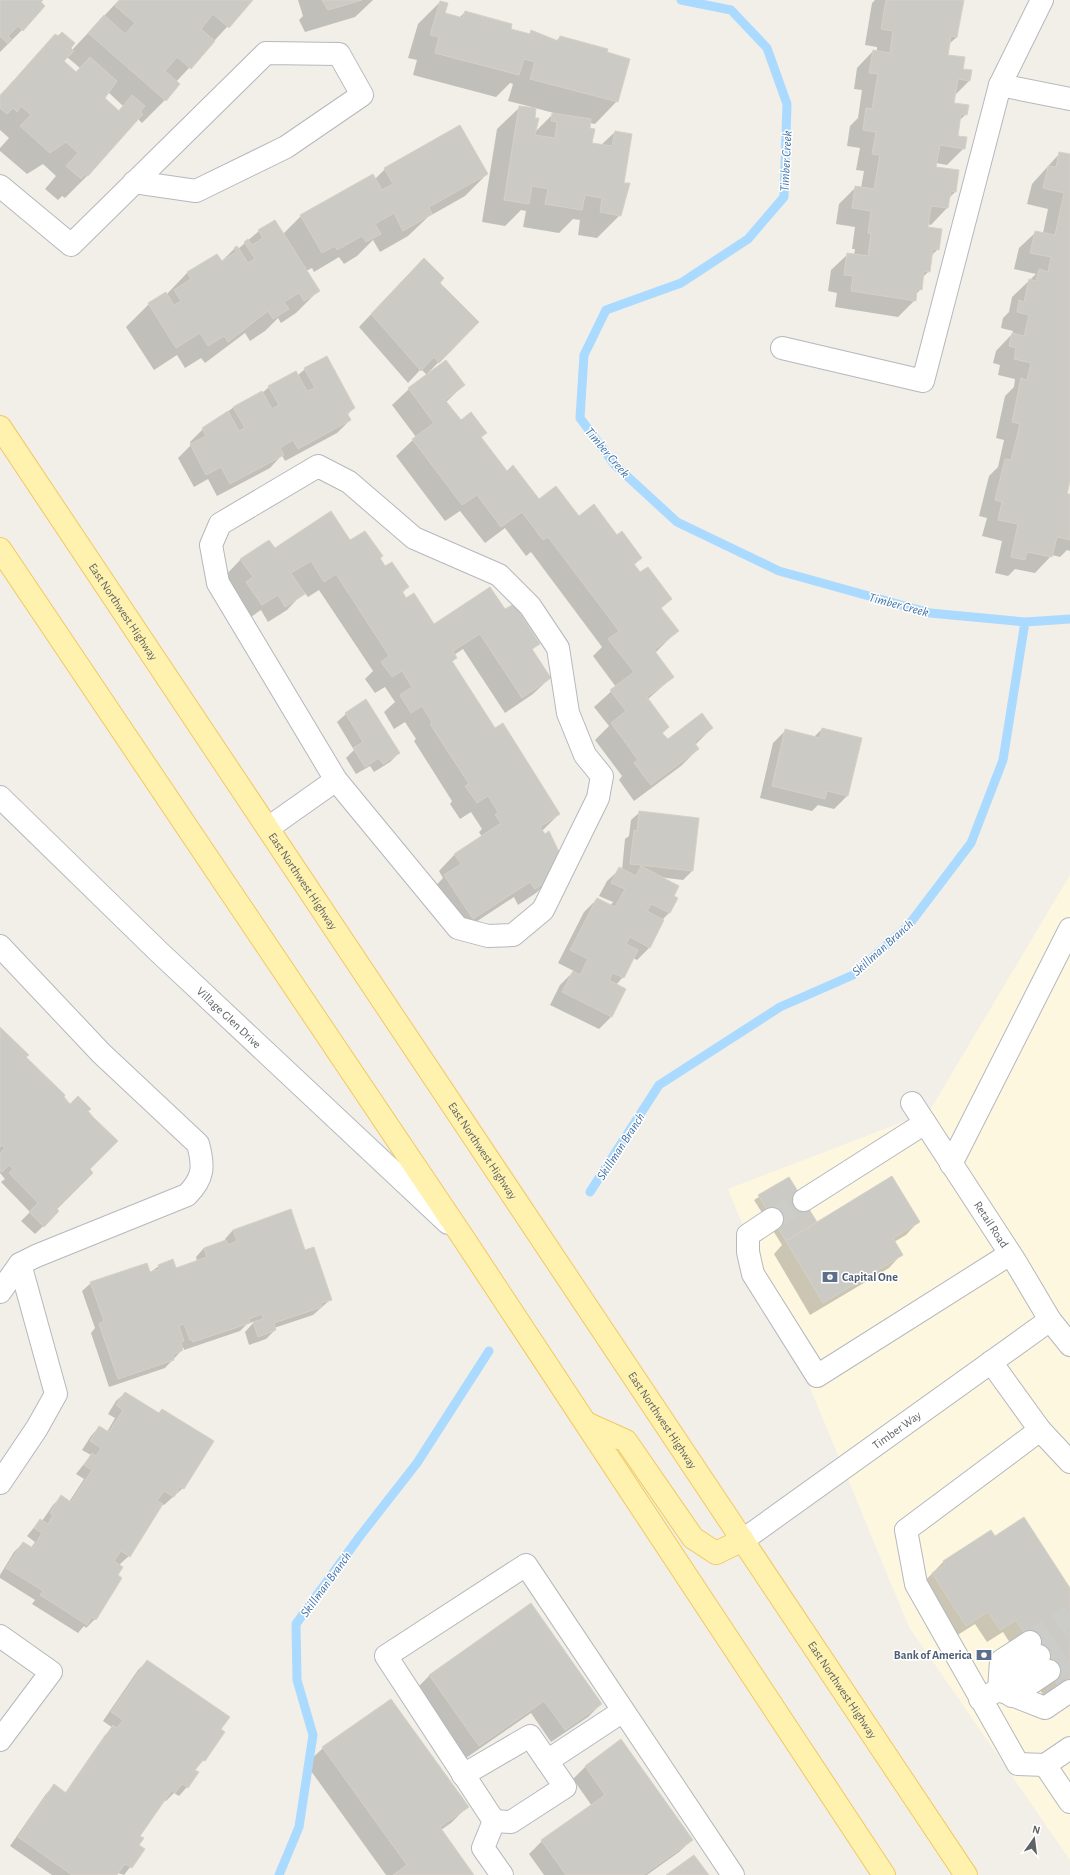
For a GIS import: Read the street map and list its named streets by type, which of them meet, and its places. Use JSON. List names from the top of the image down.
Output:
{
  "streets": {
    "main road": ["East Northwest Highway"],
    "street": ["Village Glen Drive", "Retail Road", "Timber Way"]
  },
  "crossings": [
    ["East Northwest Highway", "Timber Way"],
    ["Retail Road", "Timber Way"]
  ],
  "water": ["Timber Creek", "Skillman Branch"],
  "places": {
    "bank": ["Capital One", "Bank of America"]
  },
  "north": "top"
}
